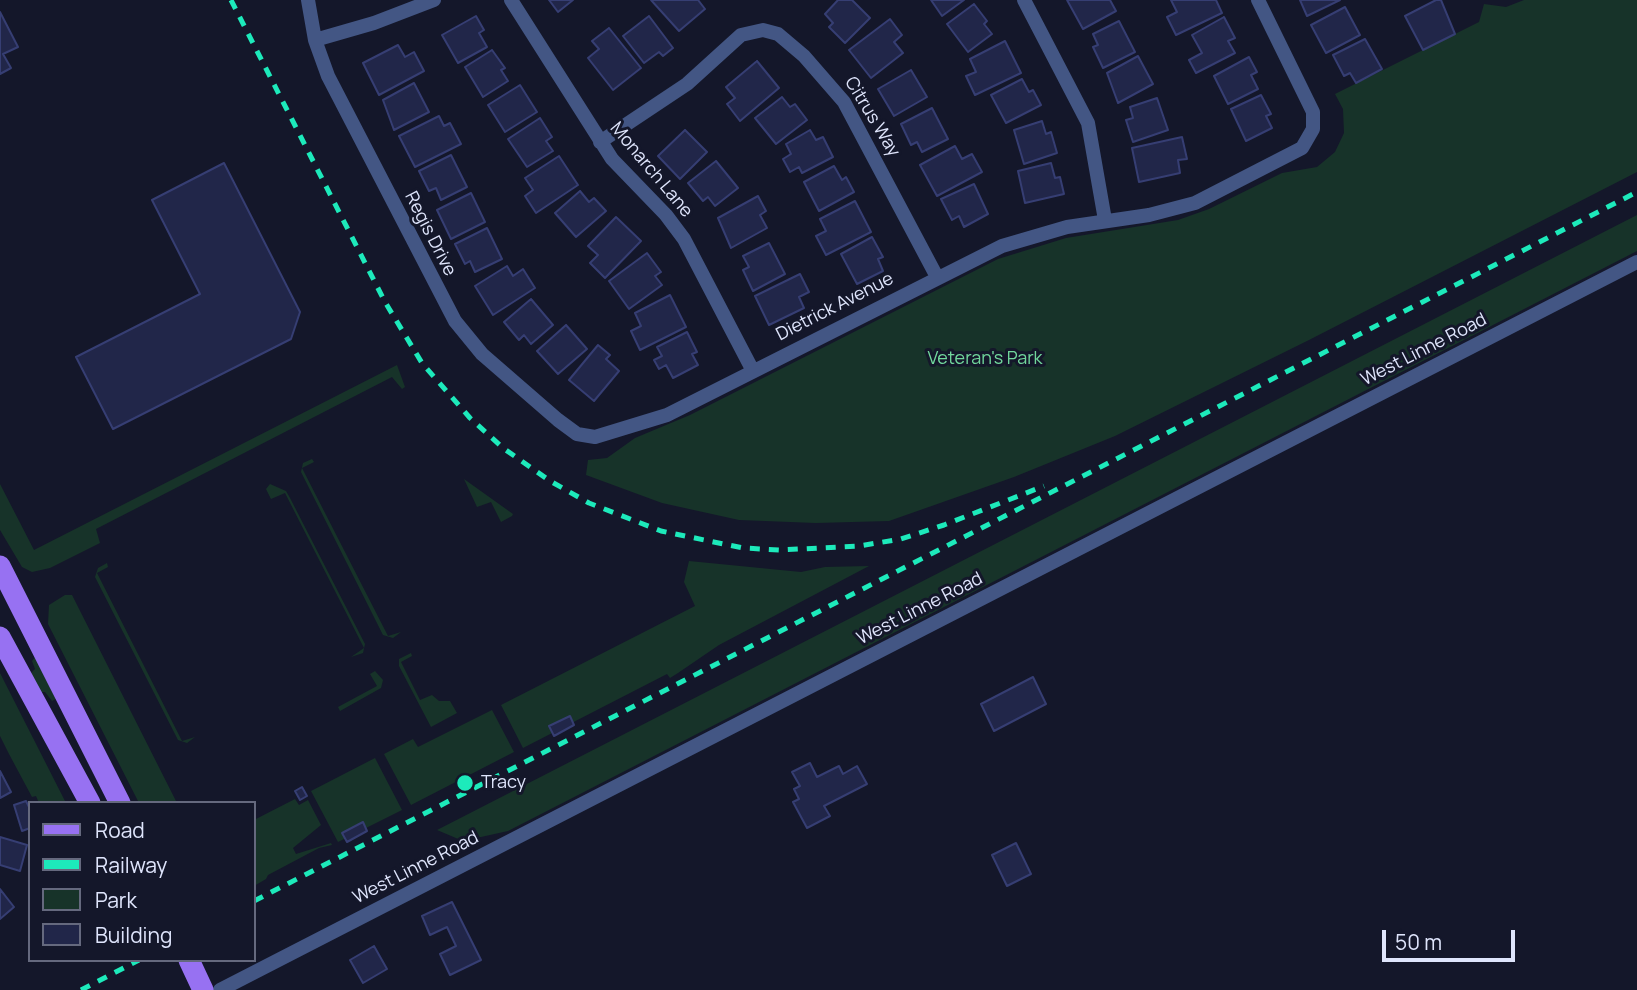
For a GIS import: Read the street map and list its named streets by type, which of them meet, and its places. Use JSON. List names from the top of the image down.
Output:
{
  "streets": {
    "street": [
      "Citrus Way",
      "Monarch Lane",
      "Regis Drive",
      "Dietrick Avenue",
      "West Linne Road"
    ]
  },
  "crossings": [
    ["Citrus Way", "Monarch Lane"],
    ["Citrus Way", "Dietrick Avenue"],
    ["Monarch Lane", "Dietrick Avenue"],
    ["Regis Drive", "Dietrick Avenue"]
  ],
  "parks": ["Veteran's Park"],
  "places": ["Tracy"],
  "legend": [
    "Road",
    "Railway",
    "Park",
    "Building"
  ],
  "scale_bar": "50 m"
}
